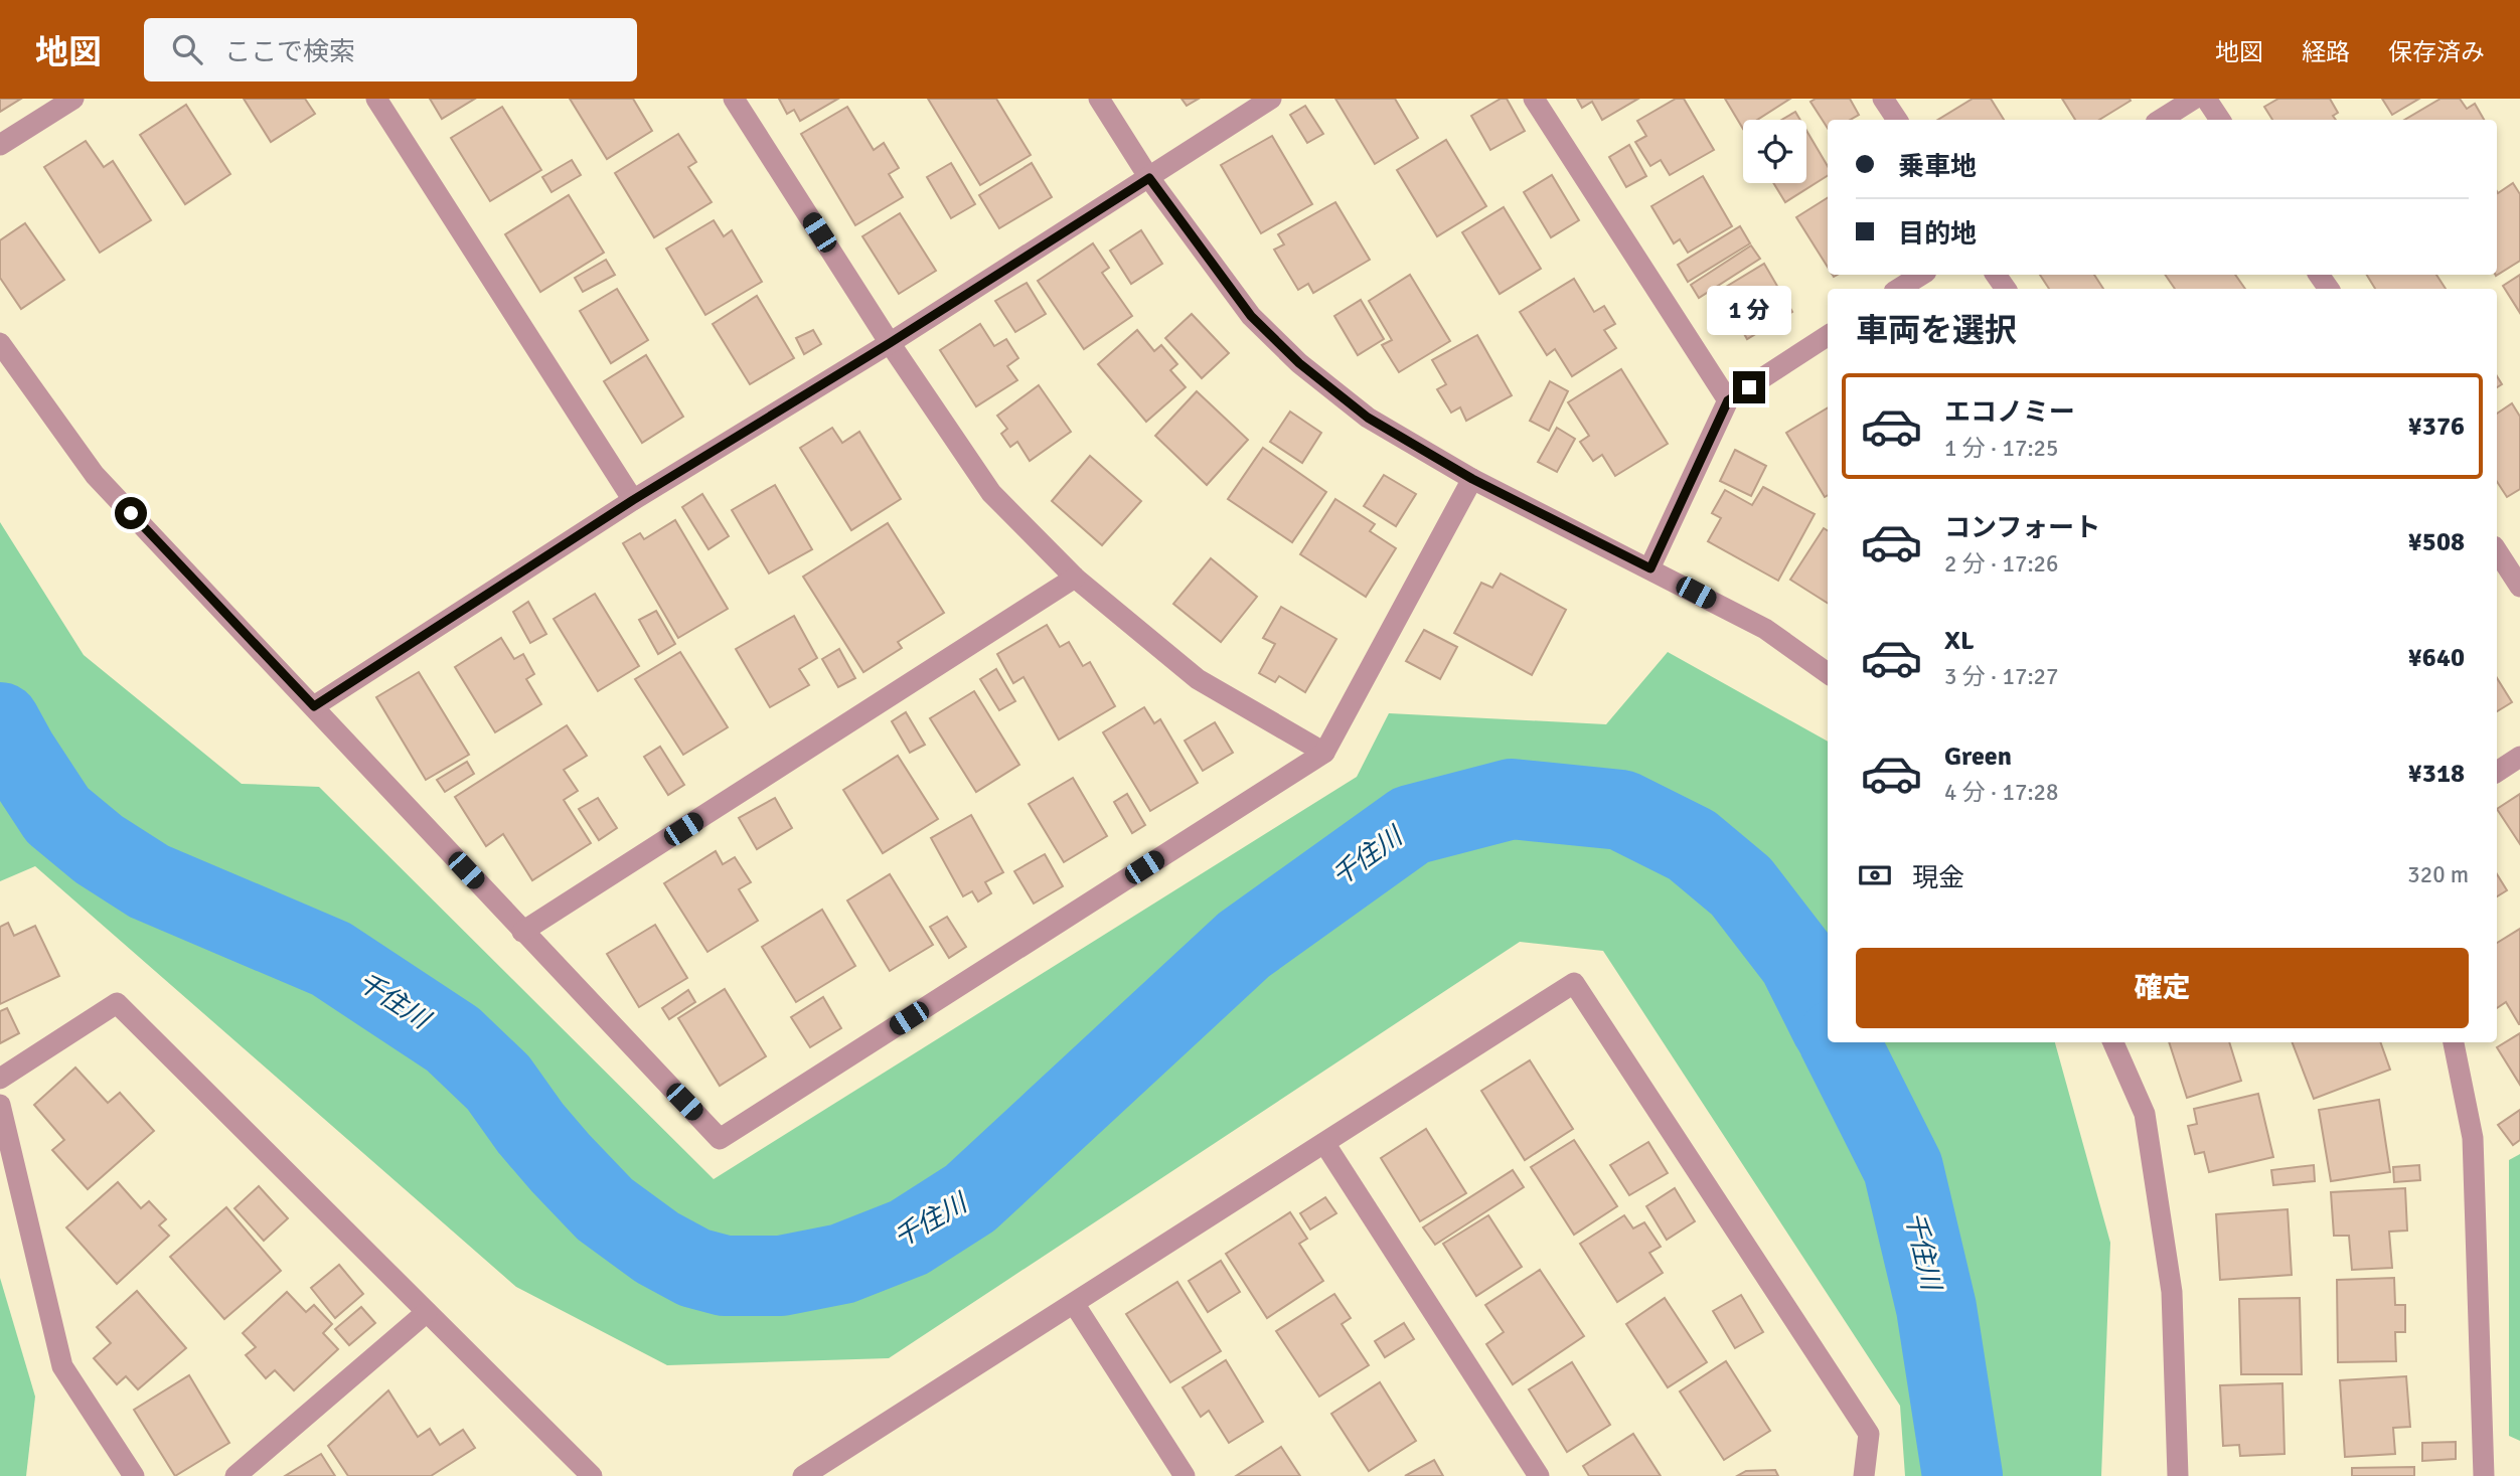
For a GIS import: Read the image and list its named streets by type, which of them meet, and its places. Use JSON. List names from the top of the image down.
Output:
{
  "water": ["千住川"],
  "page": {
    "header": "地図",
    "search": "ここで検索",
    "nav": ["地図", "経路", "保存済み"],
    "banner": ["乗車地", "目的地"],
    "bubble": "1 分",
    "heading": "車両を選択",
    "list": [
      {
        "name": "エコノミー",
        "note": "1 分 · 17:25",
        "value": "¥376"
      },
      {
        "name": "コンフォート",
        "note": "2 分 · 17:26",
        "value": "¥508"
      },
      {
        "name": "XL",
        "note": "3 分 · 17:27",
        "value": "¥640"
      },
      {
        "name": "Green",
        "note": "4 分 · 17:28",
        "value": "¥318"
      }
    ],
    "pay": ["現金", "320 m"],
    "buttons": "確定"
  }
}
